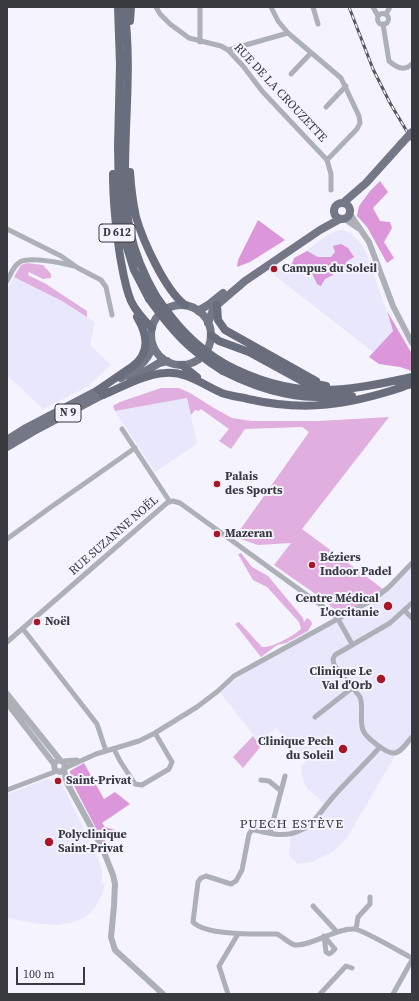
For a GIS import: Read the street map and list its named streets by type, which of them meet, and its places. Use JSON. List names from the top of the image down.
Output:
{
  "streets": {
    "highway": ["D 612"],
    "main road": ["N 9"],
    "street": ["RUE DE LA CROUZETTE", "RUE SUZANNE NOËL"]
  },
  "crossings": [
    ["D 612", "N 9"]
  ],
  "districts": ["PUECH ESTÈVE"],
  "places": [
    "Campus du Soleil",
    "Palais des Sports",
    "Mazeran",
    "Béziers Indoor Padel",
    "Centre Médical L'occitanie",
    "Noël",
    "Clinique Le Val d'Orb",
    "Clinique Pech du Soleil",
    "Saint-Privat",
    "Polyclinique Saint-Privat"
  ],
  "scale_bar": "100 m"
}
